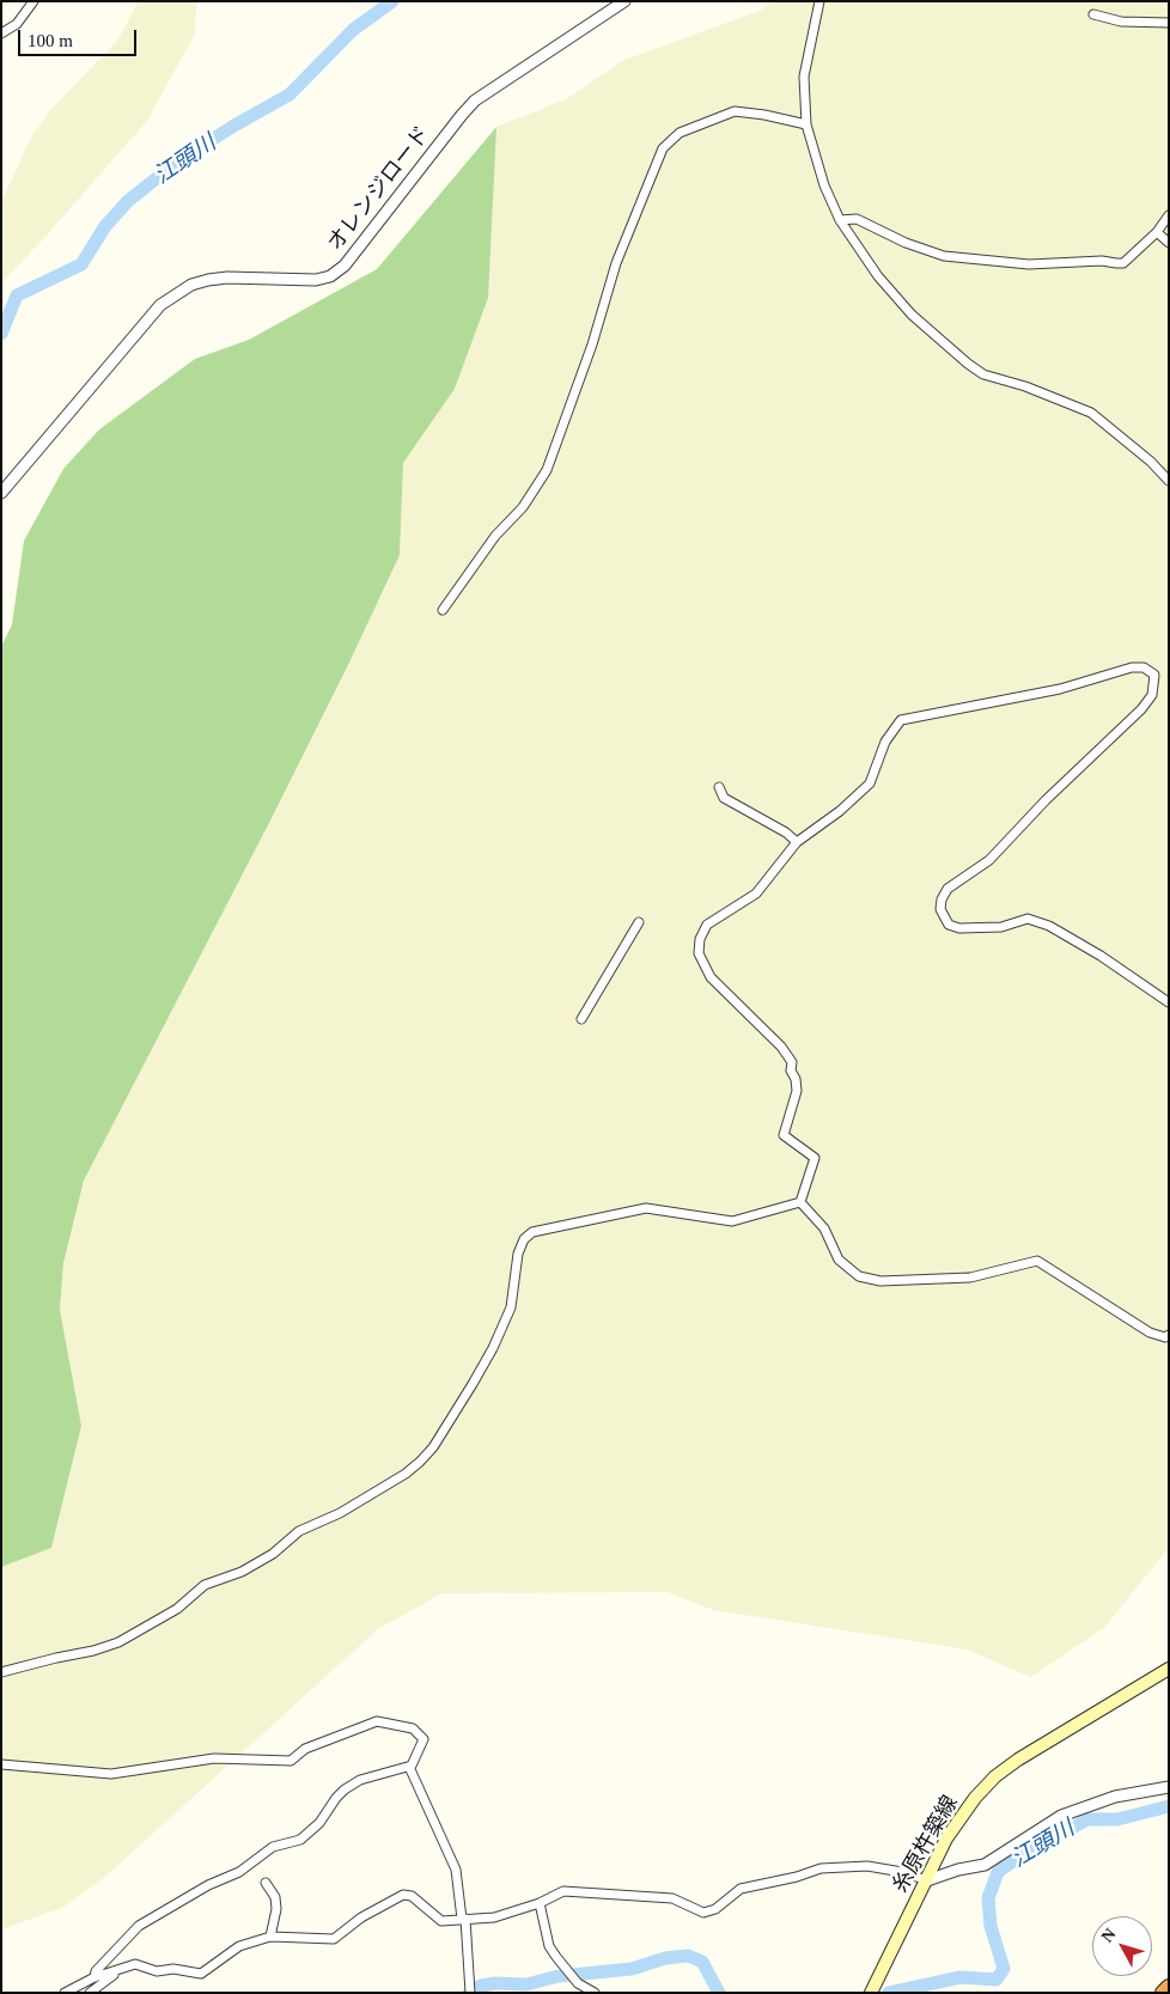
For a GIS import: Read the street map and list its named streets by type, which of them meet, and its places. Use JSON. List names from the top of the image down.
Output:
{
  "streets": {
    "main road": ["糸原杵築線"],
    "street": ["オレンジロード"]
  },
  "water": ["江頭川"],
  "scale_bar": "100 m",
  "north": "top left"
}
